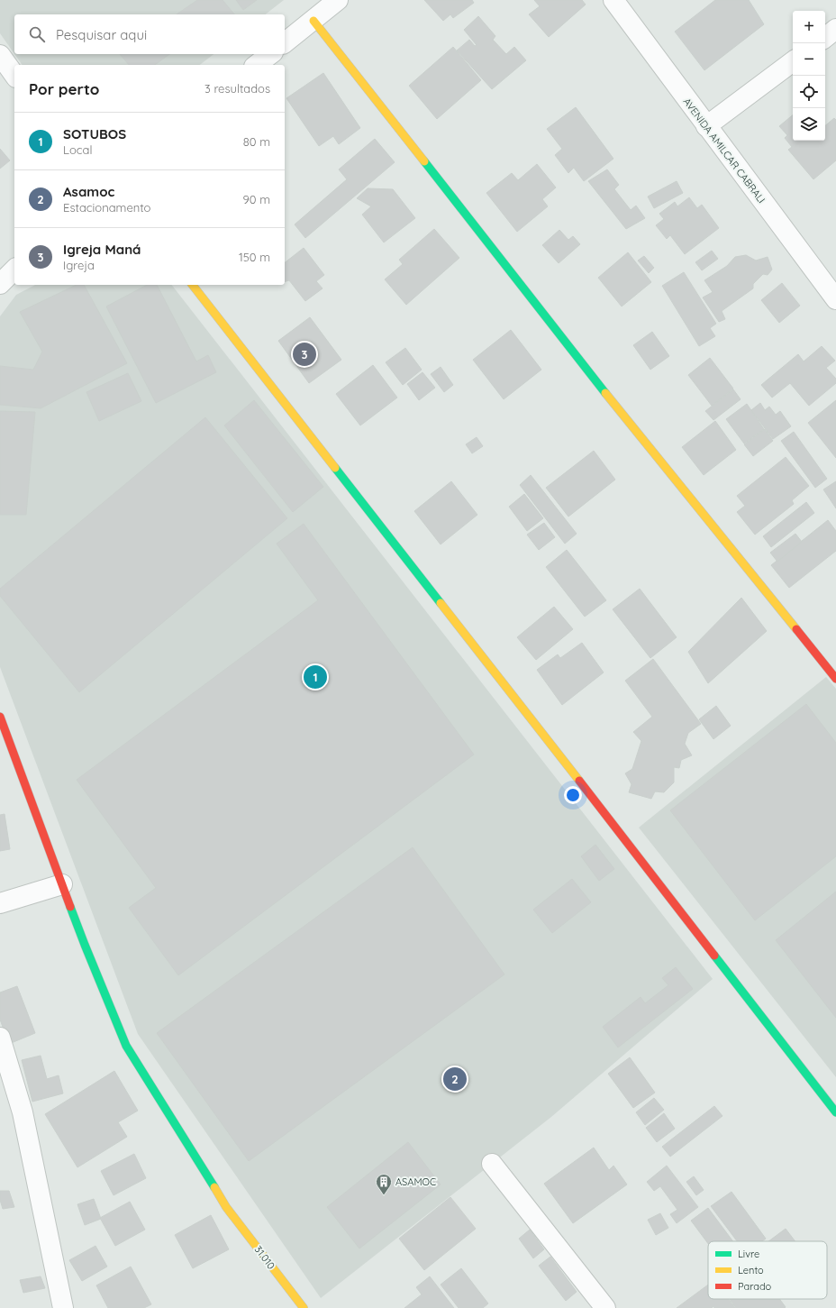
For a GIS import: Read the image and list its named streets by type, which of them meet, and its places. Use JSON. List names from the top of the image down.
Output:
{
  "streets": {
    "street": ["AVENIDA AMILCAR CABRALI", "31.010"]
  },
  "places": {
    "building": ["ASAMOC"]
  },
  "legend": ["Livre", "Lento", "Parado"],
  "page": {
    "map_buttons": ["+", "−"],
    "search": "Pesquisar aqui",
    "heading": ["Por perto", "3 resultados"],
    "list": [
      {
        "mark": "1",
        "name": "SOTUBOS",
        "note": "Local",
        "value": "80 m"
      },
      {
        "mark": "2",
        "name": "Asamoc",
        "note": "Estacionamento",
        "value": "90 m"
      },
      {
        "mark": "3",
        "name": "Igreja Maná",
        "note": "Igreja",
        "value": "150 m"
      }
    ],
    "pins": ["3", "1", "2"]
  }
}
